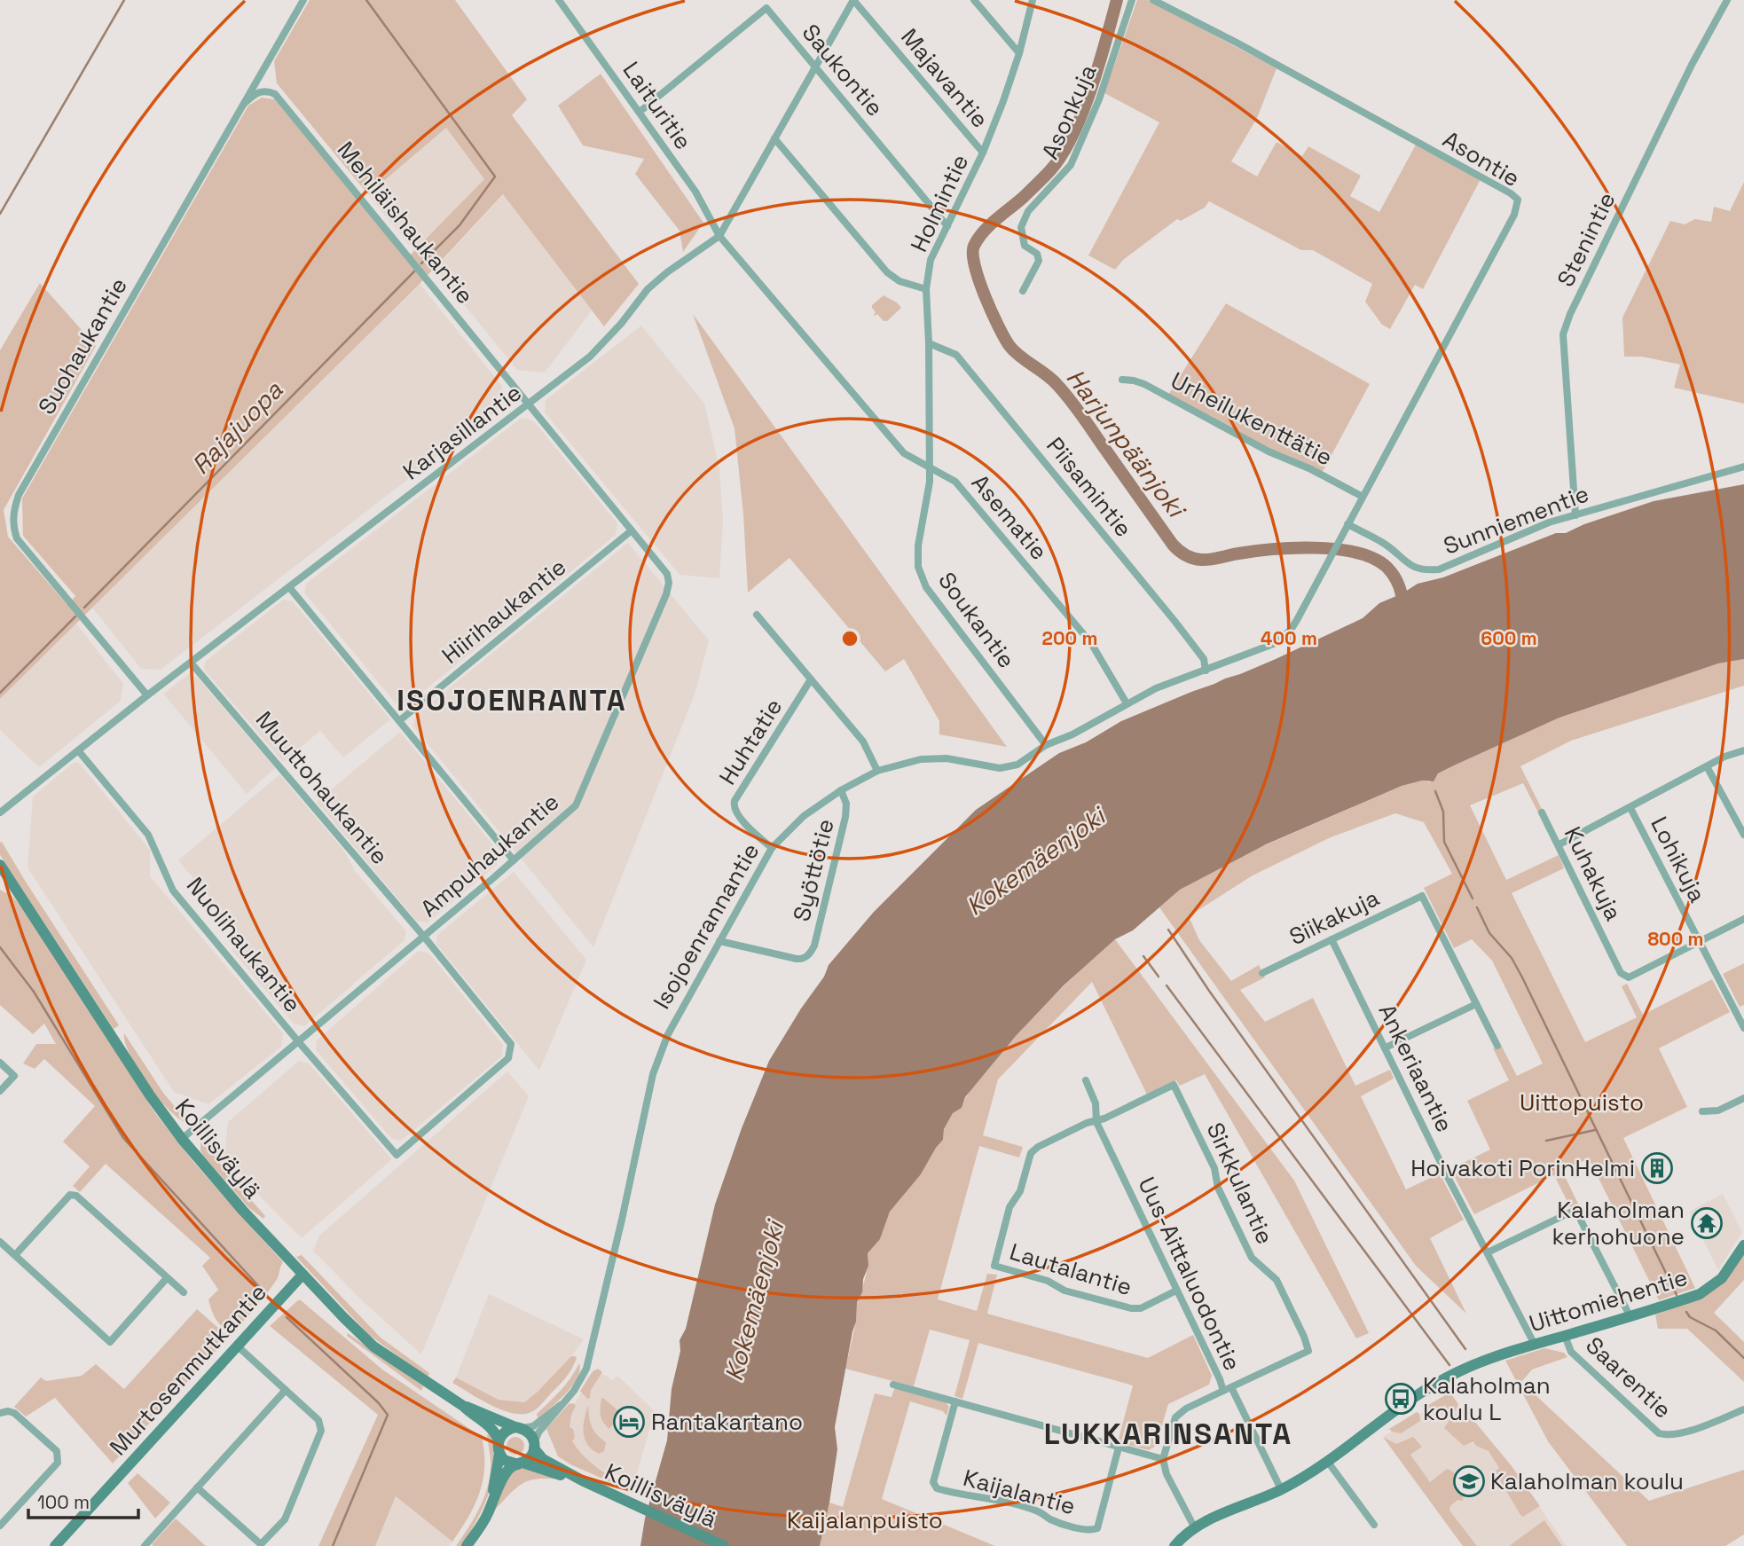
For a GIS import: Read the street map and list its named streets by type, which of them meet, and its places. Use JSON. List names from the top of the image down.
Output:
{
  "streets": {
    "main road": ["Koillisväylä", "Uittomiehentie", "Murtosenmutkantie"],
    "street": [
      "Saukontie",
      "Majavantie",
      "Laituritie",
      "Asonkuja",
      "Asontie",
      "Holmintie",
      "Mehiläishaukantie",
      "Stenintie",
      "Suohaukantie",
      "Urheilukenttätie",
      "Karjasillantie",
      "Piisamintie",
      "Asematie",
      "Sunniementie",
      "Hiirihaukantie",
      "Soukantie",
      "Huhtatie",
      "Muuttohaukantie",
      "Ampuhaukantie",
      "Lohikuja",
      "Syöttötie",
      "Kuhakuja",
      "Siikakuja",
      "Isojoenrannantie",
      "Nuolihaukantie",
      "Ankeriaantie",
      "Sirkkulantie",
      "Lautalantie",
      "Uus-Aittaluodontie",
      "Saarentie",
      "Kaijalantie"
    ]
  },
  "crossings": [
    ["Saukontie", "Laituritie"],
    ["Saukontie", "Holmintie"],
    ["Saukontie", "Karjasillantie"],
    ["Majavantie", "Holmintie"],
    ["Majavantie", "Karjasillantie"],
    ["Laituritie", "Karjasillantie"],
    ["Laituritie", "Asematie"],
    ["Asontie", "Urheilukenttätie"],
    ["Asontie", "Sunniementie"],
    ["Asontie", "Isojoenrannantie"],
    ["Holmintie", "Piisamintie"],
    ["Holmintie", "Asematie"],
    ["Holmintie", "Soukantie"],
    ["Mehiläishaukantie", "Suohaukantie"],
    ["Mehiläishaukantie", "Karjasillantie"],
    ["Mehiläishaukantie", "Ampuhaukantie"],
    ["Stenintie", "Sunniementie"],
    ["Suohaukantie", "Karjasillantie"],
    ["Karjasillantie", "Asematie"],
    ["Karjasillantie", "Muuttohaukantie"],
    ["Karjasillantie", "Ampuhaukantie"],
    ["Karjasillantie", "Nuolihaukantie"],
    ["Piisamintie", "Isojoenrannantie"],
    ["Asematie", "Soukantie"],
    ["Asematie", "Isojoenrannantie"],
    ["Hiirihaukantie", "Ampuhaukantie"],
    ["Soukantie", "Isojoenrannantie"],
    ["Huhtatie", "Isojoenrannantie"],
    ["Muuttohaukantie", "Ampuhaukantie"],
    ["Muuttohaukantie", "Nuolihaukantie"],
    ["Ampuhaukantie", "Nuolihaukantie"],
    ["Ampuhaukantie", "Koillisväylä"],
    ["Lohikuja", "Kuhakuja"],
    ["Syöttötie", "Isojoenrannantie"],
    ["Siikakuja", "Ankeriaantie"],
    ["Isojoenrannantie", "Koillisväylä"],
    ["Ankeriaantie", "Uittomiehentie"],
    ["Koillisväylä", "Murtosenmutkantie"],
    ["Sirkkulantie", "Lautalantie"],
    ["Sirkkulantie", "Uus-Aittaluodontie"],
    ["Lautalantie", "Uus-Aittaluodontie"],
    ["Uittomiehentie", "Saarentie"]
  ],
  "districts": ["ISOJOENRANTA", "LUKKARINSANTA"],
  "water": ["Rajajuopa", "Harjunpäänjoki", "Kokemäenjoki"],
  "parks": ["Uittopuisto", "Kaijalanpuisto"],
  "places": {
    "building": ["Hoivakoti PorinHelmi"],
    "temple": ["Kalaholman kerhohuone"],
    "bus stop": ["Kalaholman koulu L"],
    "hotel": ["Rantakartano"],
    "school or university": ["Kalaholman koulu"]
  },
  "scale_bar": "100 m",
  "rings": [
    "200 m",
    "400 m",
    "600 m",
    "800 m"
  ]
}
